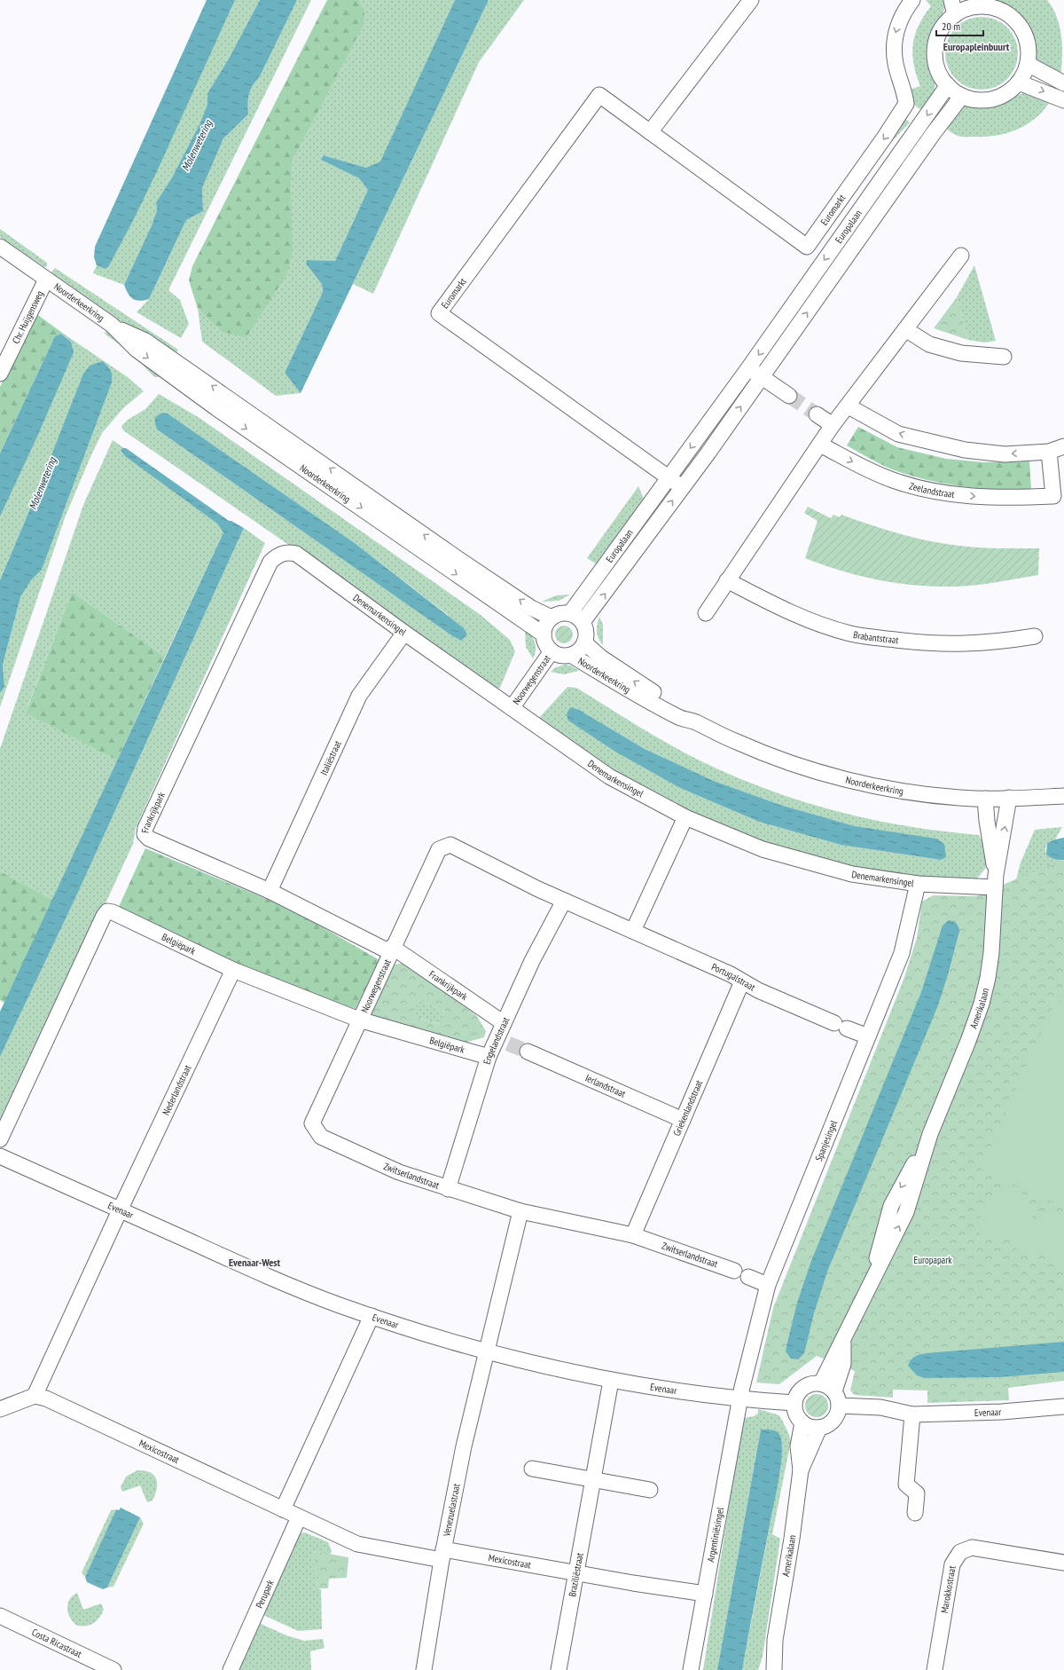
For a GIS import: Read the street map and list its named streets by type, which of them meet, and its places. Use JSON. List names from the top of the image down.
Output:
{
  "streets": {
    "street": [
      "Euromarkt",
      "Europalaan",
      "Noorderkeerkring",
      "Chr. Huijgensweg",
      "Zeelandstraat",
      "Denemarkensingel",
      "Brabantstraat",
      "Noorwegenstraat",
      "Italiëstraat",
      "Frankrijkpark",
      "Belgiëpark",
      "Portugalstraat",
      "Amerikalaan",
      "Engelandstraat",
      "Ierlandstraat",
      "Nederlandstraat",
      "Griekenlandstraat",
      "Spanjesingel",
      "Zwitserlandstraat",
      "Evenaar",
      "Mexicostraat",
      "Venezuelastraat",
      "Argentiniësingel",
      "Braziliëstraat",
      "Marokkostraat",
      "Perupark",
      "Costa Ricastraat"
    ]
  },
  "crossings": [
    ["Euromarkt", "Europalaan"],
    ["Europalaan", "Noorderkeerkring"],
    ["Europalaan", "Noorwegenstraat"],
    ["Noorderkeerkring", "Chr. Huijgensweg"],
    ["Noorderkeerkring", "Noorwegenstraat"],
    ["Noorderkeerkring", "Amerikalaan"],
    ["Denemarkensingel", "Noorwegenstraat"],
    ["Denemarkensingel", "Italiëstraat"],
    ["Denemarkensingel", "Frankrijkpark"],
    ["Denemarkensingel", "Amerikalaan"],
    ["Denemarkensingel", "Spanjesingel"],
    ["Noorwegenstraat", "Frankrijkpark"],
    ["Noorwegenstraat", "Belgiëpark"],
    ["Noorwegenstraat", "Portugalstraat"],
    ["Noorwegenstraat", "Zwitserlandstraat"],
    ["Italiëstraat", "Frankrijkpark"],
    ["Frankrijkpark", "Engelandstraat"],
    ["Belgiëpark", "Engelandstraat"],
    ["Belgiëpark", "Nederlandstraat"],
    ["Portugalstraat", "Engelandstraat"],
    ["Portugalstraat", "Griekenlandstraat"],
    ["Portugalstraat", "Spanjesingel"],
    ["Amerikalaan", "Evenaar"],
    ["Engelandstraat", "Zwitserlandstraat"],
    ["Ierlandstraat", "Griekenlandstraat"],
    ["Nederlandstraat", "Evenaar"],
    ["Griekenlandstraat", "Zwitserlandstraat"],
    ["Spanjesingel", "Evenaar"],
    ["Spanjesingel", "Argentiniësingel"],
    ["Evenaar", "Venezuelastraat"],
    ["Evenaar", "Argentiniësingel"],
    ["Evenaar", "Braziliëstraat"],
    ["Mexicostraat", "Venezuelastraat"],
    ["Mexicostraat", "Argentiniësingel"],
    ["Mexicostraat", "Braziliëstraat"],
    ["Mexicostraat", "Perupark"]
  ],
  "districts": ["Europapleinbuurt", "Evenaar-West"],
  "water": ["Molenwetering"],
  "parks": ["Europapark"],
  "scale_bar": "20 m"
}
